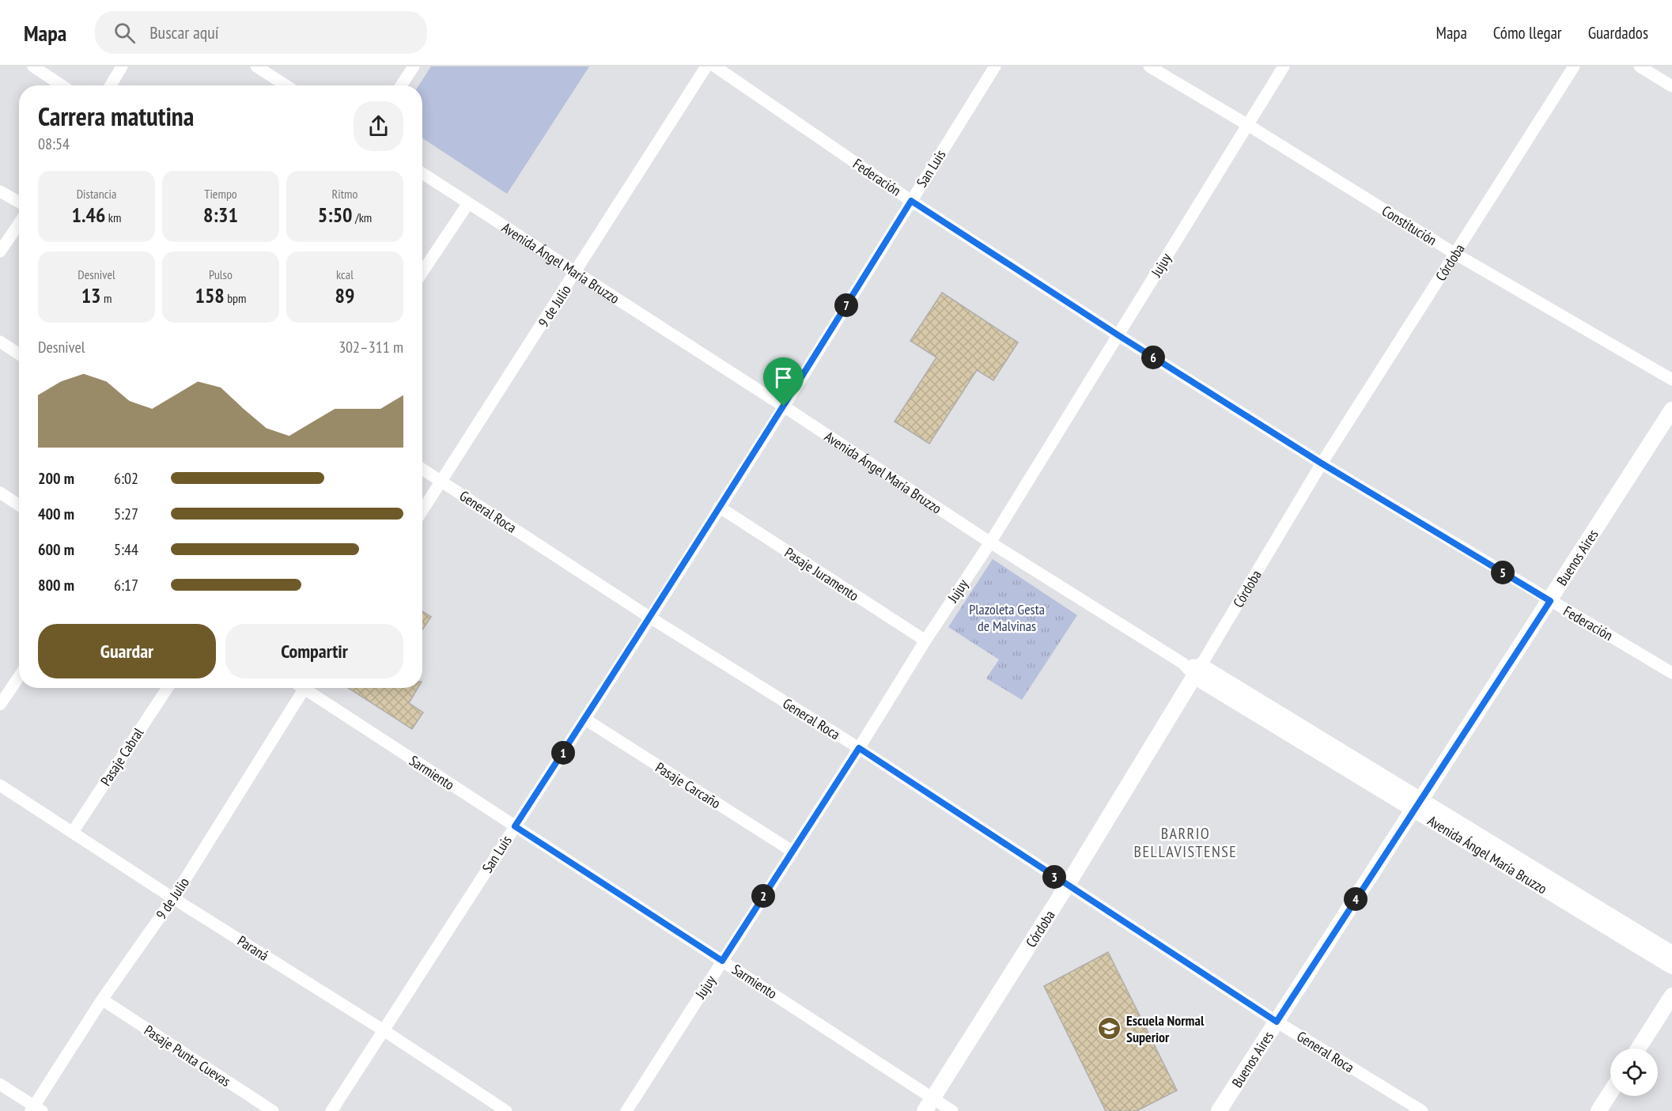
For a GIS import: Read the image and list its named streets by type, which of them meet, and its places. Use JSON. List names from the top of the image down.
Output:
{
  "streets": {
    "street": [
      "San Luis",
      "Federación",
      "Constitución",
      "Córdoba",
      "Avenida Ángel María Bruzzo",
      "Jujuy",
      "9 de Julio",
      "General Roca",
      "Buenos Aires",
      "Pasaje Juramento",
      "Pasaje Cabral",
      "Sarmiento",
      "Pasaje Carcaño",
      "Paraná",
      "Pasaje Punta Cuevas"
    ]
  },
  "crossings": [
    ["San Luis", "Federación"],
    ["San Luis", "Avenida Ángel María Bruzzo"],
    ["San Luis", "General Roca"],
    ["San Luis", "Pasaje Juramento"],
    ["San Luis", "Sarmiento"],
    ["San Luis", "Pasaje Carcaño"],
    ["San Luis", "Paraná"],
    ["Federación", "Córdoba"],
    ["Federación", "Jujuy"],
    ["Federación", "Buenos Aires"],
    ["Constitución", "Córdoba"],
    ["Constitución", "Jujuy"],
    ["Córdoba", "Avenida Ángel María Bruzzo"],
    ["Córdoba", "General Roca"],
    ["Córdoba", "Sarmiento"],
    ["Avenida Ángel María Bruzzo", "Jujuy"],
    ["Avenida Ángel María Bruzzo", "9 de Julio"],
    ["Avenida Ángel María Bruzzo", "Buenos Aires"],
    ["Jujuy", "General Roca"],
    ["Jujuy", "Pasaje Juramento"],
    ["Jujuy", "Sarmiento"],
    ["Jujuy", "Pasaje Carcaño"],
    ["9 de Julio", "General Roca"],
    ["9 de Julio", "Paraná"],
    ["9 de Julio", "Pasaje Punta Cuevas"],
    ["General Roca", "Buenos Aires"],
    ["Pasaje Cabral", "Paraná"]
  ],
  "districts": ["BARRIO BELLAVISTENSE"],
  "parks": ["Plazoleta Gesta de Malvinas"],
  "places": {
    "school or university": ["Escuela Normal Superior"]
  },
  "page": {
    "header": "Mapa",
    "search": "Buscar aquí",
    "nav": ["Mapa", "Cómo llegar", "Guardados"],
    "heading": ["Carrera matutina", "08:54"],
    "stats": [
      ["Distancia", "1.46 km"],
      ["Tiempo", "8:31"],
      ["Ritmo", "5:50 /km"],
      ["Desnivel", "13 m"],
      ["Pulso", "158 bpm"],
      ["kcal", "89"]
    ],
    "pins": [
      "7",
      "6",
      "5",
      "1",
      "3",
      "2",
      "4"
    ],
    "chart": ["Desnivel", "302–311 m"],
    "list": [
      {
        "name": "200 m",
        "note": "6:02"
      },
      {
        "name": "400 m",
        "note": "5:27"
      },
      {
        "name": "600 m",
        "note": "5:44"
      },
      {
        "name": "800 m",
        "note": "6:17"
      }
    ],
    "buttons": ["Guardar", "Compartir"]
  }
}
